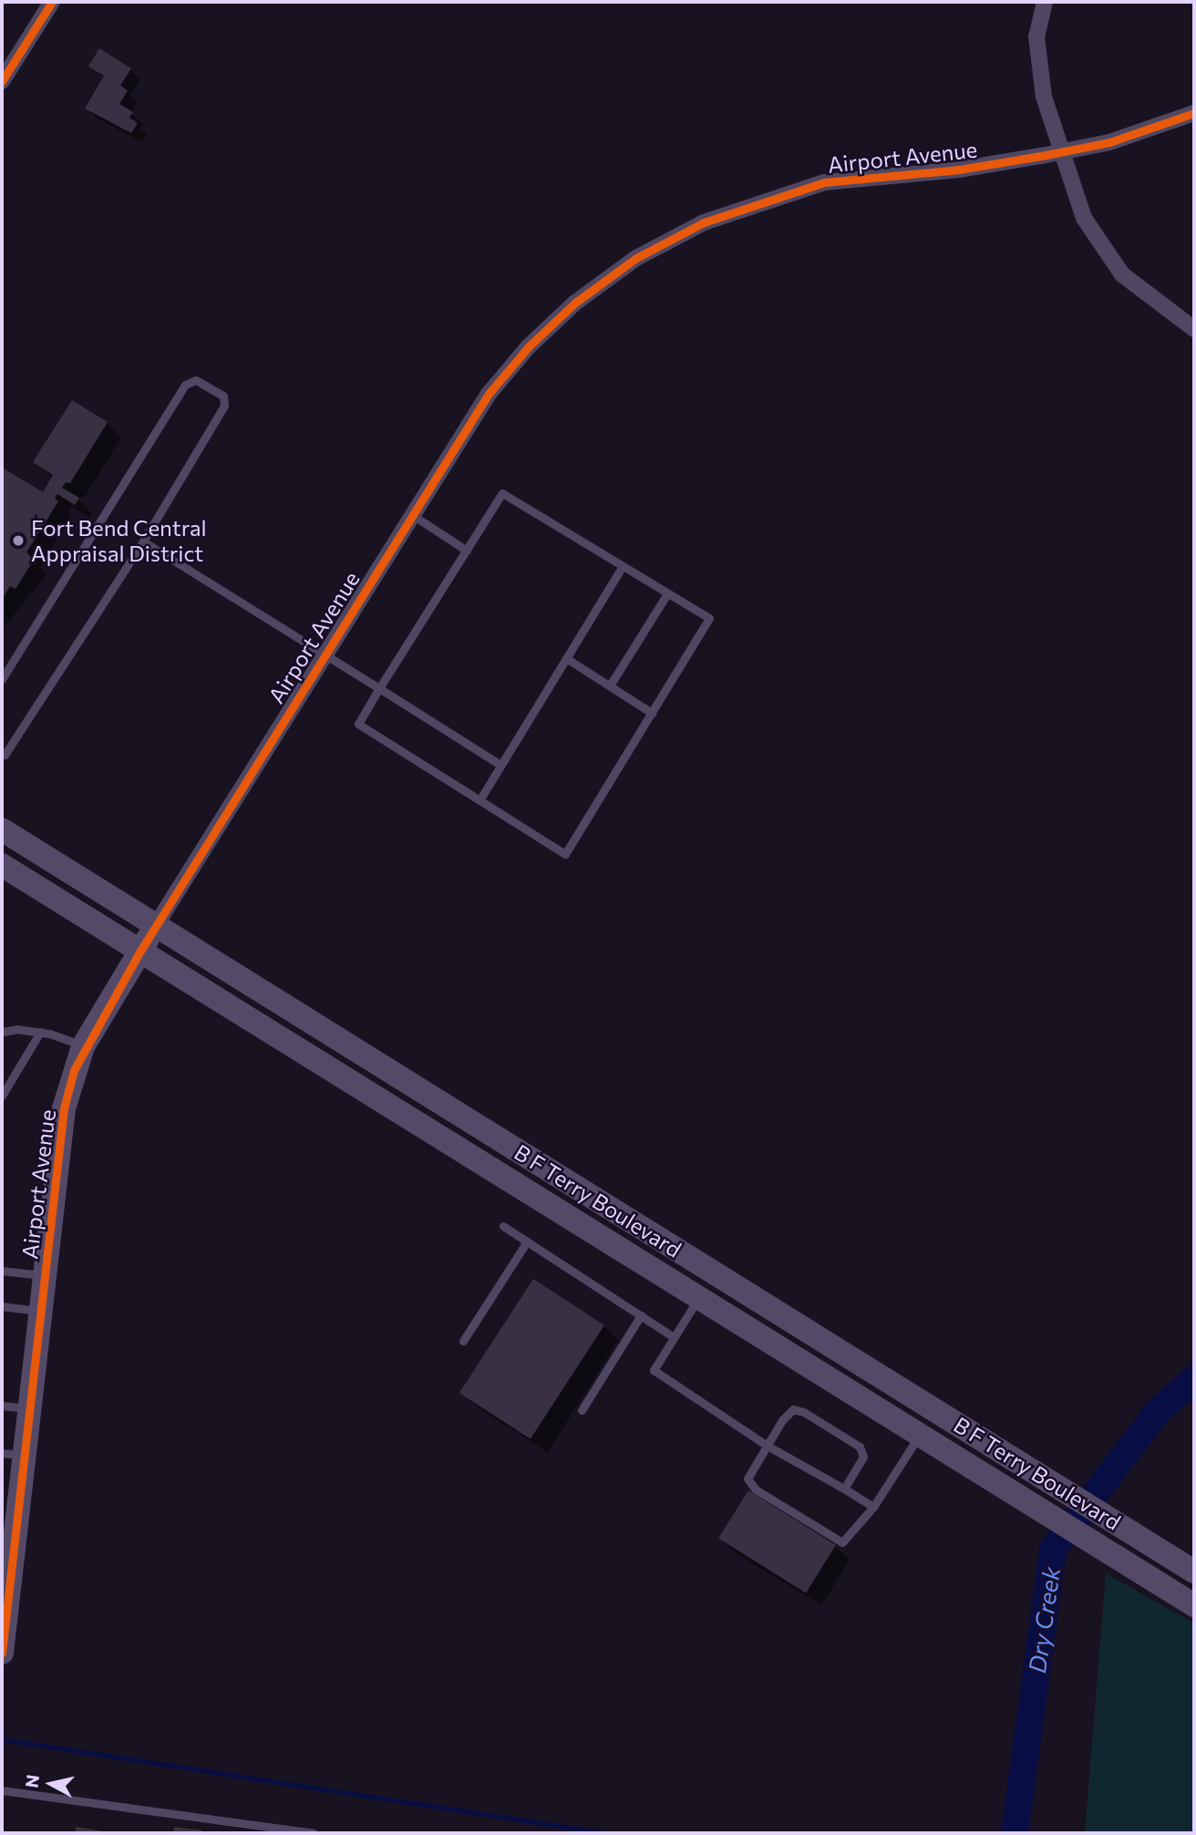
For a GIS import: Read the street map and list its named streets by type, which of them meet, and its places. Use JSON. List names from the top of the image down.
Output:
{
  "streets": {
    "main road": ["Airport Avenue", "B F Terry Boulevard"]
  },
  "crossings": [
    ["Airport Avenue", "B F Terry Boulevard"]
  ],
  "water": ["Dry Creek"],
  "places": ["Fort Bend Central Appraisal District"],
  "north": "left"
}
